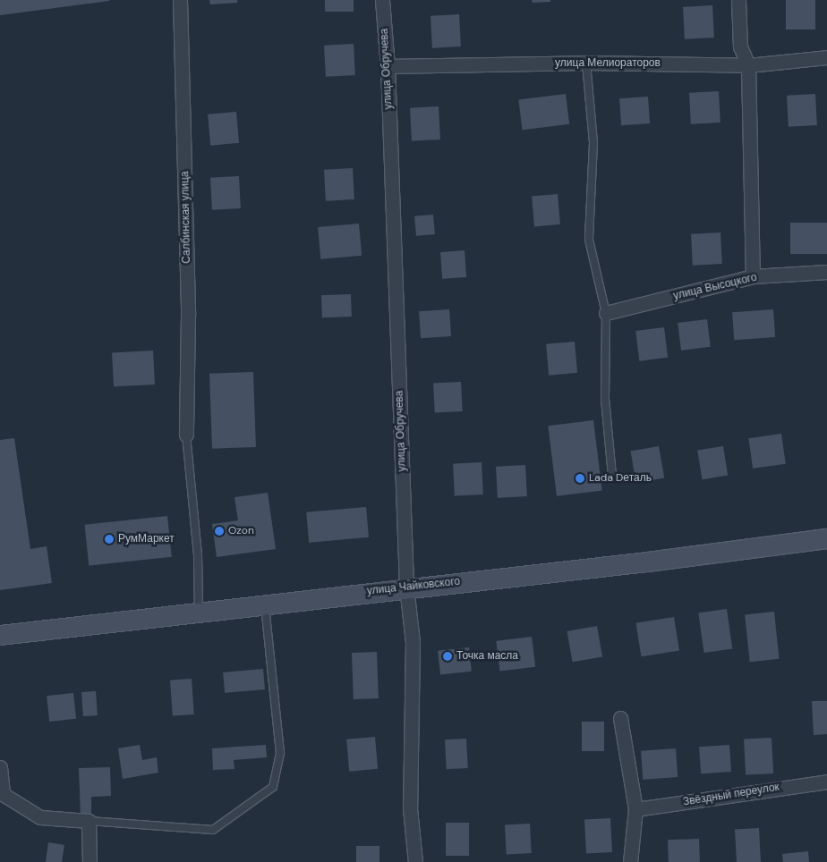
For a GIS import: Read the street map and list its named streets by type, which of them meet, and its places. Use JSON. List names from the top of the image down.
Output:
{
  "streets": {
    "main road": ["улица Чайковского"],
    "street": [
      "улица Мелиораторов",
      "улица Обручева",
      "Салбинская улица",
      "улица Высоцкого",
      "Звёздный переулок"
    ]
  },
  "crossings": [
    ["улица Мелиораторов", "улица Обручева"],
    ["улица Обручева", "улица Чайковского"]
  ],
  "places": [
    "Lada Dеталь",
    "Ozon",
    "РумМаркет",
    "Точка масла"
  ]
}
